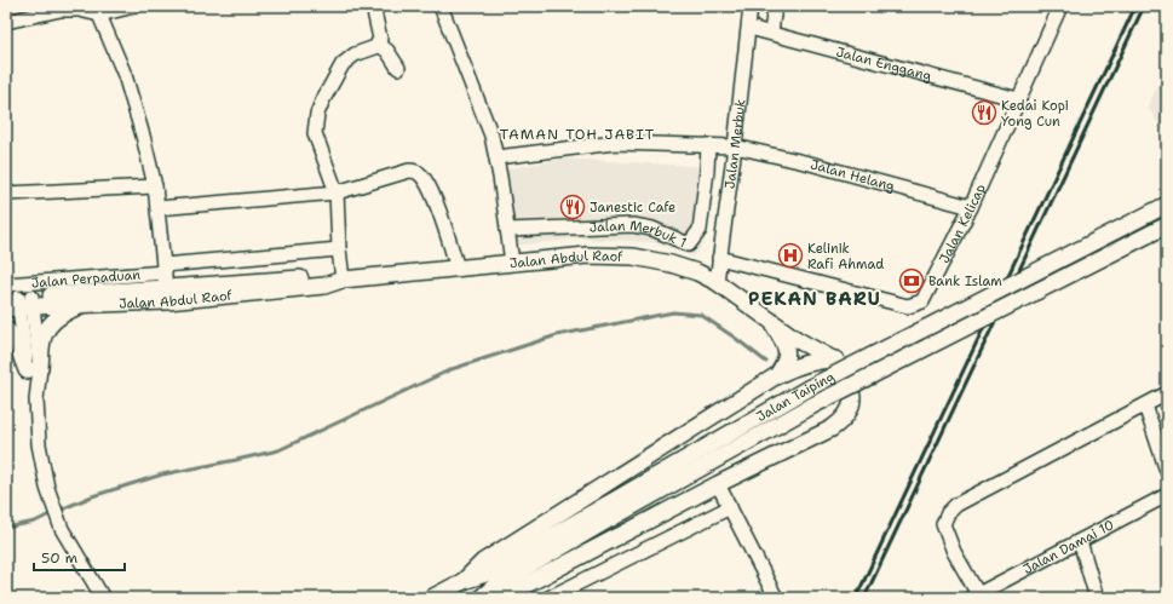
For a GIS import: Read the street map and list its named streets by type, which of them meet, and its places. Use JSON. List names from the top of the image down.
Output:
{
  "streets": {
    "main road": ["Jalan Abdul Raof", "Jalan Taiping"],
    "street": [
      "Jalan Enggang",
      "Jalan Merbuk",
      "Jalan Helang",
      "Jalan Kelicap",
      "Jalan Merbuk 1",
      "Jalan Perpaduan",
      "Jalan Damai 10"
    ]
  },
  "crossings": [
    ["Jalan Enggang", "Jalan Merbuk"],
    ["Jalan Enggang", "Jalan Kelicap"],
    ["Jalan Merbuk", "Jalan Helang"],
    ["Jalan Merbuk", "Jalan Kelicap"],
    ["Jalan Merbuk", "Jalan Abdul Raof"],
    ["Jalan Helang", "Jalan Kelicap"],
    ["Jalan Helang", "Jalan Merbuk 1"]
  ],
  "districts": ["TAMAN TOH JABIT", "PEKAN BARU"],
  "places": {
    "restaurant": ["Kedai Kopi Yong Cun", "Janestic Cafe"],
    "hospital": ["Kelinik Rafi Ahmad"],
    "bank": ["Bank Islam"]
  },
  "scale_bar": "50 m"
}
